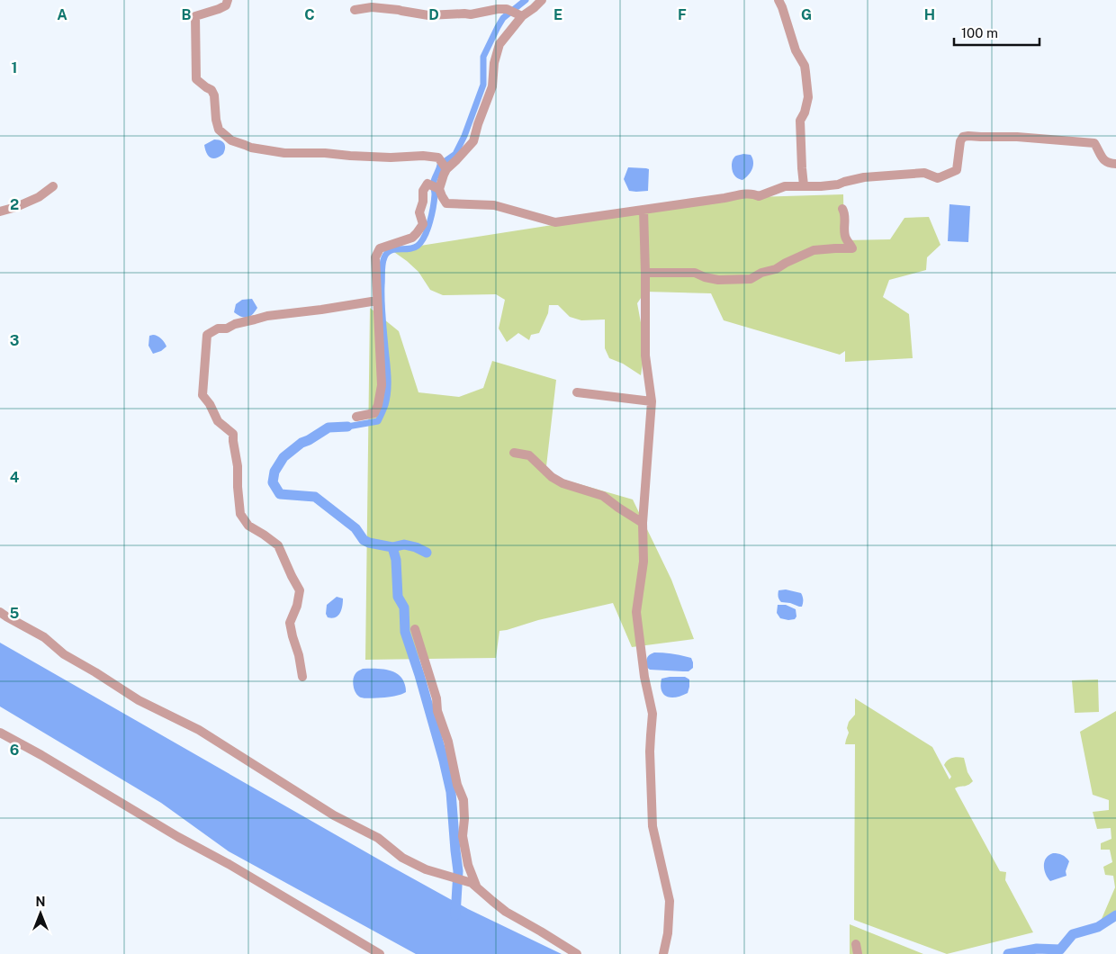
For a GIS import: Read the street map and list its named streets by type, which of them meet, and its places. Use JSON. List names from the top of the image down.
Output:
{
  "scale_bar": "100 m",
  "north": "top",
  "grid": {
    "columns": [
      "A",
      "B",
      "C",
      "D",
      "E",
      "F",
      "G",
      "H"
    ],
    "rows": [
      "1",
      "2",
      "3",
      "4",
      "5",
      "6"
    ]
  }
}
